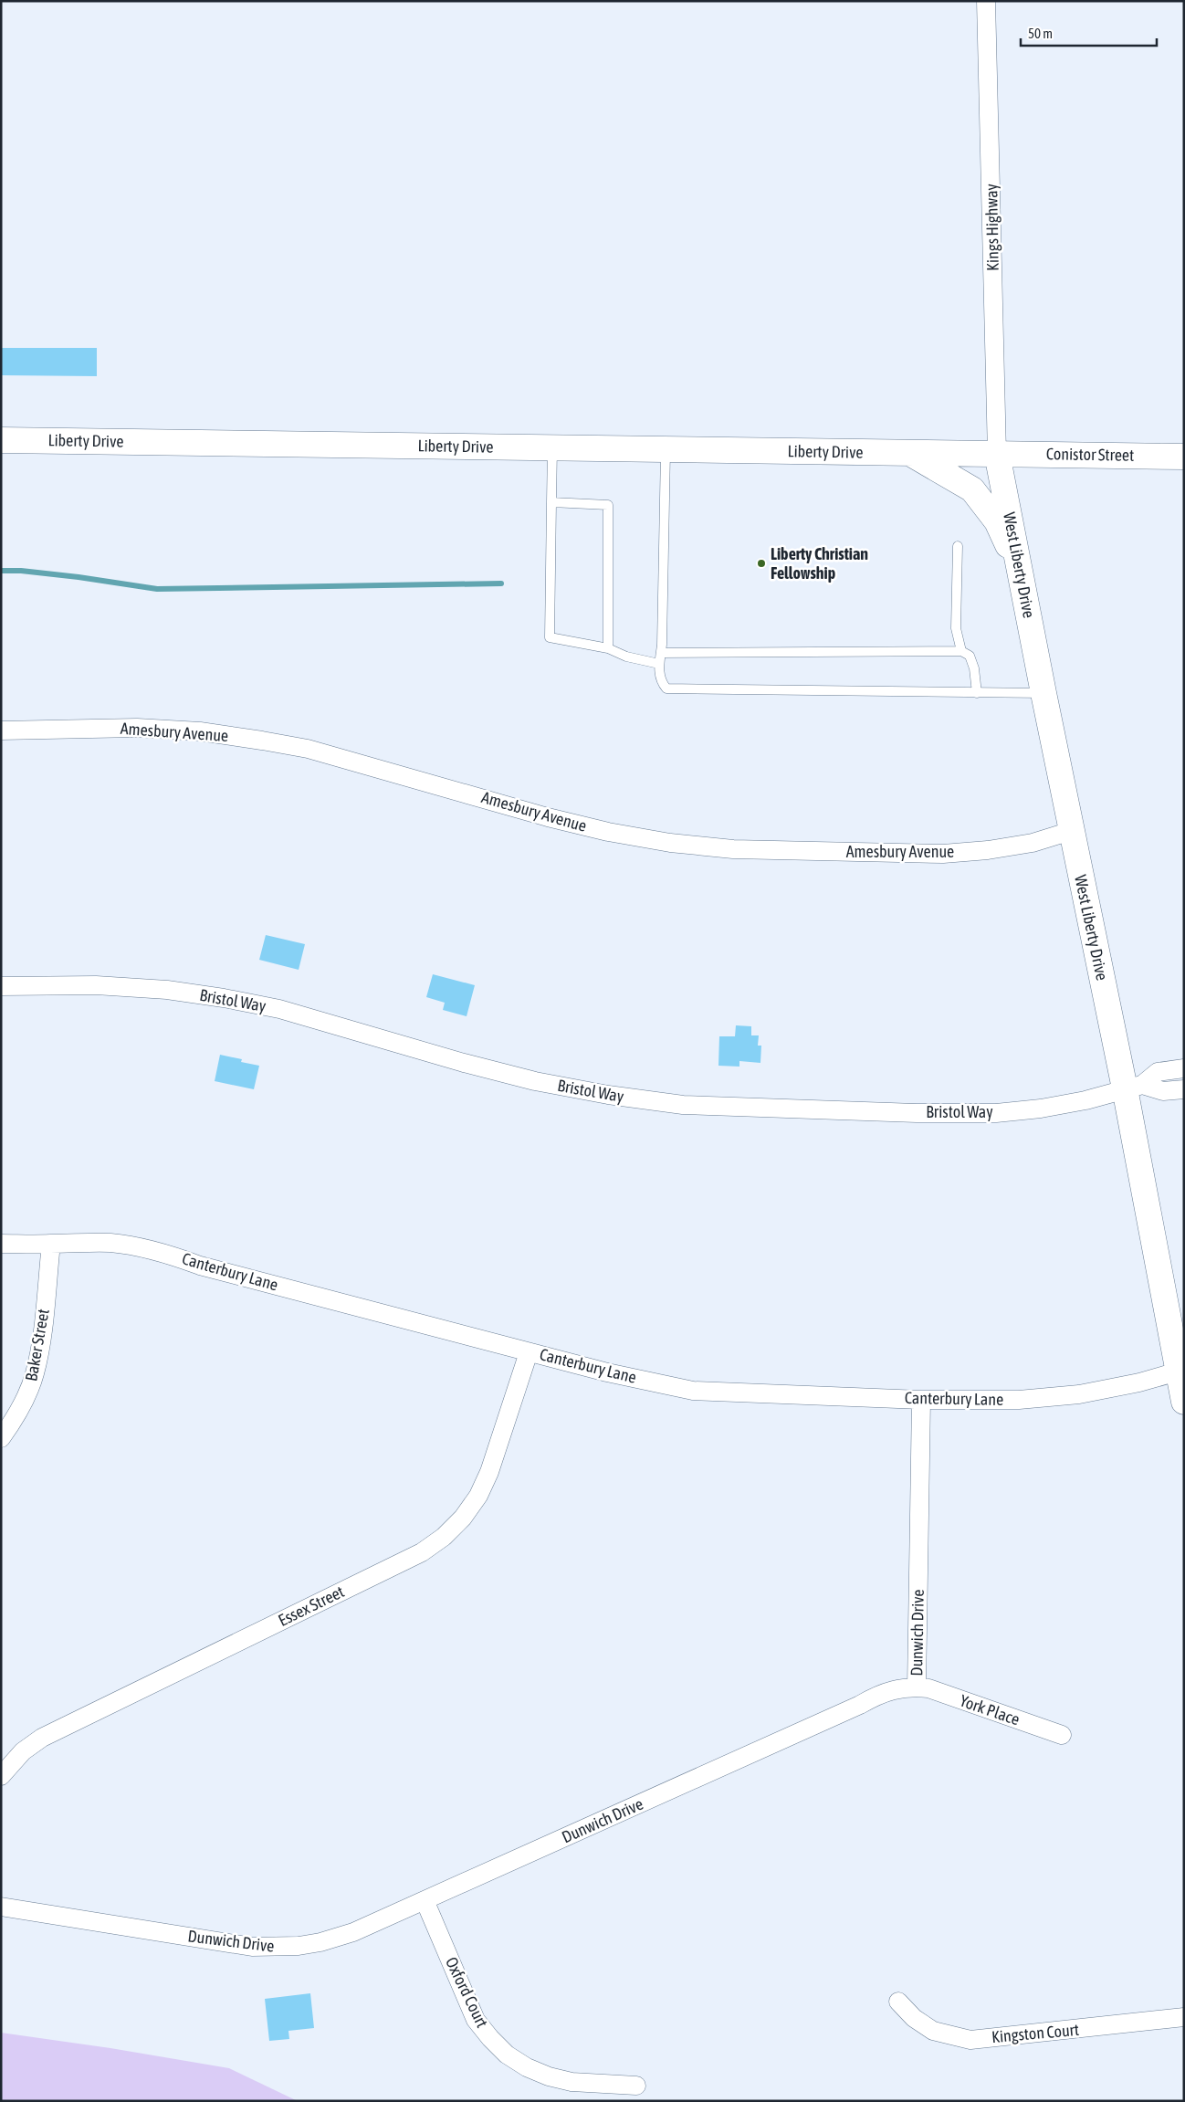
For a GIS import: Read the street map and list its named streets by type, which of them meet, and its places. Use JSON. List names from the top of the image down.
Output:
{
  "streets": {
    "main road": ["Liberty Drive", "Conistor Street", "West Liberty Drive"],
    "street": [
      "Kings Highway",
      "Amesbury Avenue",
      "Bristol Way",
      "Canterbury Lane",
      "Baker Street",
      "Essex Street",
      "Dunwich Drive",
      "York Place",
      "Oxford Court",
      "Kingston Court"
    ]
  },
  "crossings": [
    ["Kings Highway", "Liberty Drive"],
    ["Kings Highway", "Conistor Street"],
    ["Kings Highway", "West Liberty Drive"],
    ["Liberty Drive", "Conistor Street"],
    ["Liberty Drive", "West Liberty Drive"],
    ["Conistor Street", "West Liberty Drive"],
    ["West Liberty Drive", "Amesbury Avenue"],
    ["West Liberty Drive", "Bristol Way"],
    ["West Liberty Drive", "Canterbury Lane"],
    ["Canterbury Lane", "Baker Street"],
    ["Canterbury Lane", "Essex Street"],
    ["Canterbury Lane", "Dunwich Drive"],
    ["Dunwich Drive", "York Place"],
    ["Dunwich Drive", "Oxford Court"]
  ],
  "places": ["Liberty Christian Fellowship"],
  "scale_bar": "50 m"
}
